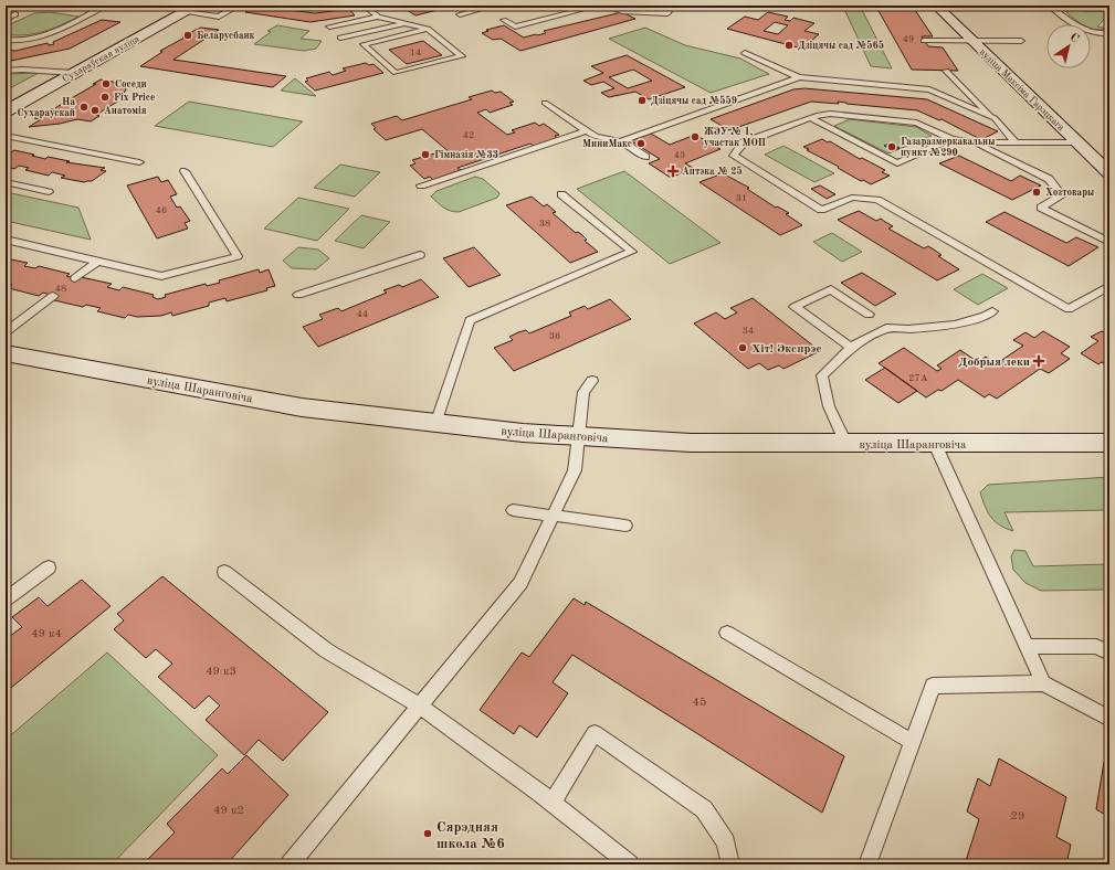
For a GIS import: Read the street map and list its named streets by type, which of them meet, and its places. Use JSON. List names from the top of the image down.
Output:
{
  "streets": {
    "main road": ["Сухараўская вуліца", "вуліца Максіма Гарэцкага", "вуліца Шаранговіча"]
  },
  "places": {
    "other": [
      "Беларусбанк",
      "Дзіцячы сад №565",
      "Соседи",
      "Fix Price",
      "Дзіцячы сад №559",
      "На Сухараўскай",
      "Анатомія",
      "ЖЭУ № 1, участак МОП",
      "МиниМакс",
      "Газаразмеркавальны пункт №290",
      "Гімназія №33",
      "Хозтовары",
      "Хіт! Экспрэс",
      "Сярэдняя школа №6"
    ],
    "health": ["Аптэка № 25", "Добрыя леки"]
  },
  "house_numbers": [
    "49",
    "14",
    "42",
    "43",
    "31",
    "46",
    "38",
    "48",
    "44",
    "34",
    "36",
    "27А",
    "49 к4",
    "49 к3",
    "45",
    "49 к2",
    "29"
  ],
  "north": "top right"
}
